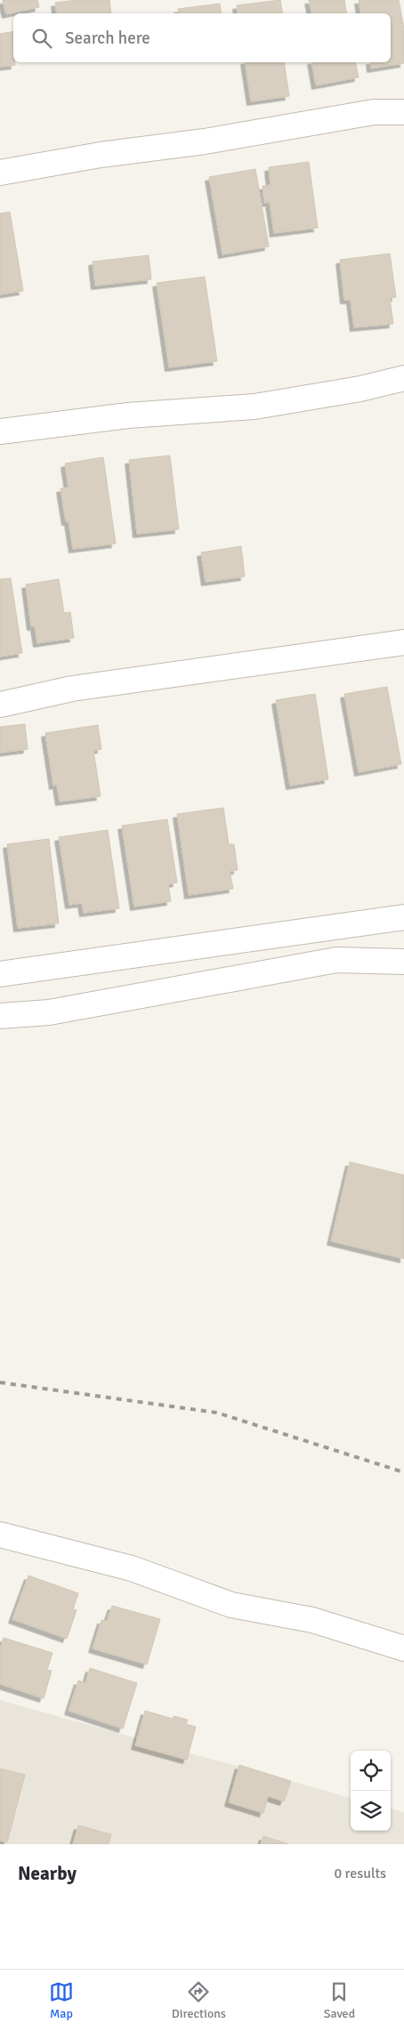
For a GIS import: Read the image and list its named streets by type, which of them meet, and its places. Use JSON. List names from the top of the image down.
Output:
{
  "page": {
    "search": "Search here",
    "heading": ["Nearby", "0 results"],
    "nav": ["Map", "Directions", "Saved"]
  }
}
